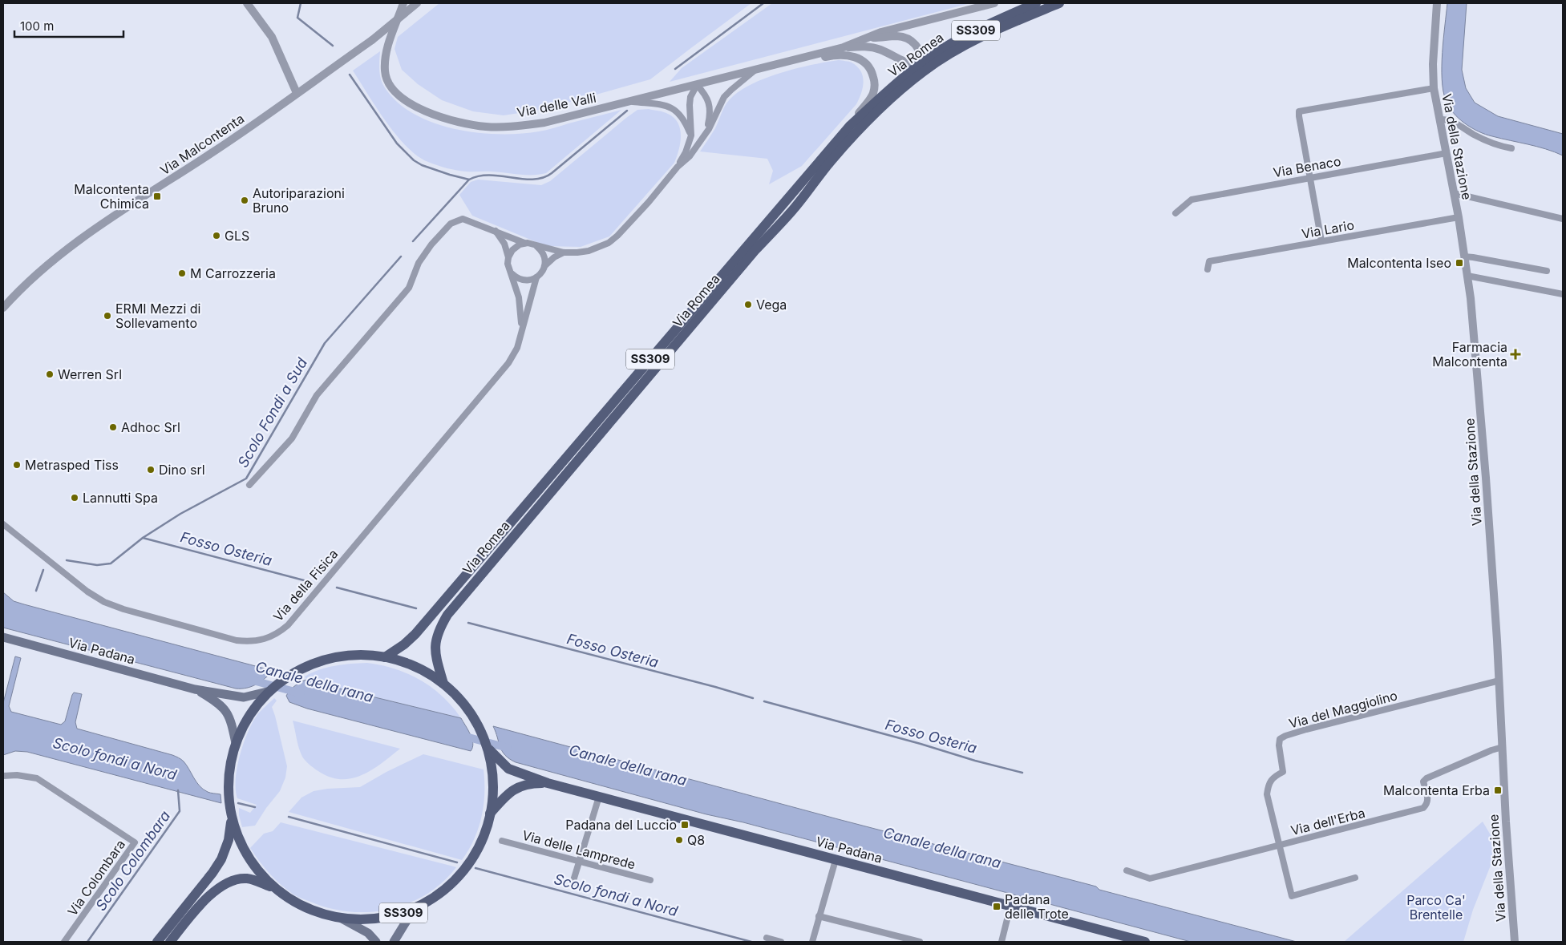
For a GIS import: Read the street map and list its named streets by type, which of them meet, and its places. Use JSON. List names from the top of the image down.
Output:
{
  "streets": {
    "main road": ["SS309", "Via Romea", "Via Padana"],
    "street": [
      "Via delle Valli",
      "Via Malcontenta",
      "Via della Stazione",
      "Via Benaco",
      "Via Lario",
      "Via della Fisica",
      "Via del Maggiolino",
      "Via dell'Erba",
      "Via delle Lamprede",
      "Via Colombara"
    ]
  },
  "crossings": [
    ["SS309", "Via Romea"],
    ["SS309", "Via Padana"],
    ["Via Romea", "Via delle Valli"],
    ["Via della Stazione", "Via Benaco"],
    ["Via della Stazione", "Via Lario"],
    ["Via della Stazione", "Via del Maggiolino"],
    ["Via della Stazione", "Via dell'Erba"],
    ["Via del Maggiolino", "Via dell'Erba"]
  ],
  "water": [
    "Scolo Fondi a Sud",
    "Fosso Osteria",
    "Canale della rana",
    "Scolo fondi a Nord",
    "Scolo Colombara"
  ],
  "parks": ["Parco Ca' Brentelle"],
  "places": {
    "transit": [
      "Malcontenta Chimica",
      "Malcontenta Iseo",
      "Malcontenta Erba",
      "Padana del Luccio",
      "Padana delle Trote"
    ],
    "other": [
      "Autoriparazioni Bruno",
      "GLS",
      "M Carrozzeria",
      "Vega",
      "ERMI Mezzi di Sollevamento",
      "Werren Srl",
      "Adhoc Srl",
      "Metrasped Tiss",
      "Dino srl",
      "Lannutti Spa",
      "Q8"
    ],
    "health": ["Farmacia Malcontenta"]
  },
  "scale_bar": "100 m"
}
